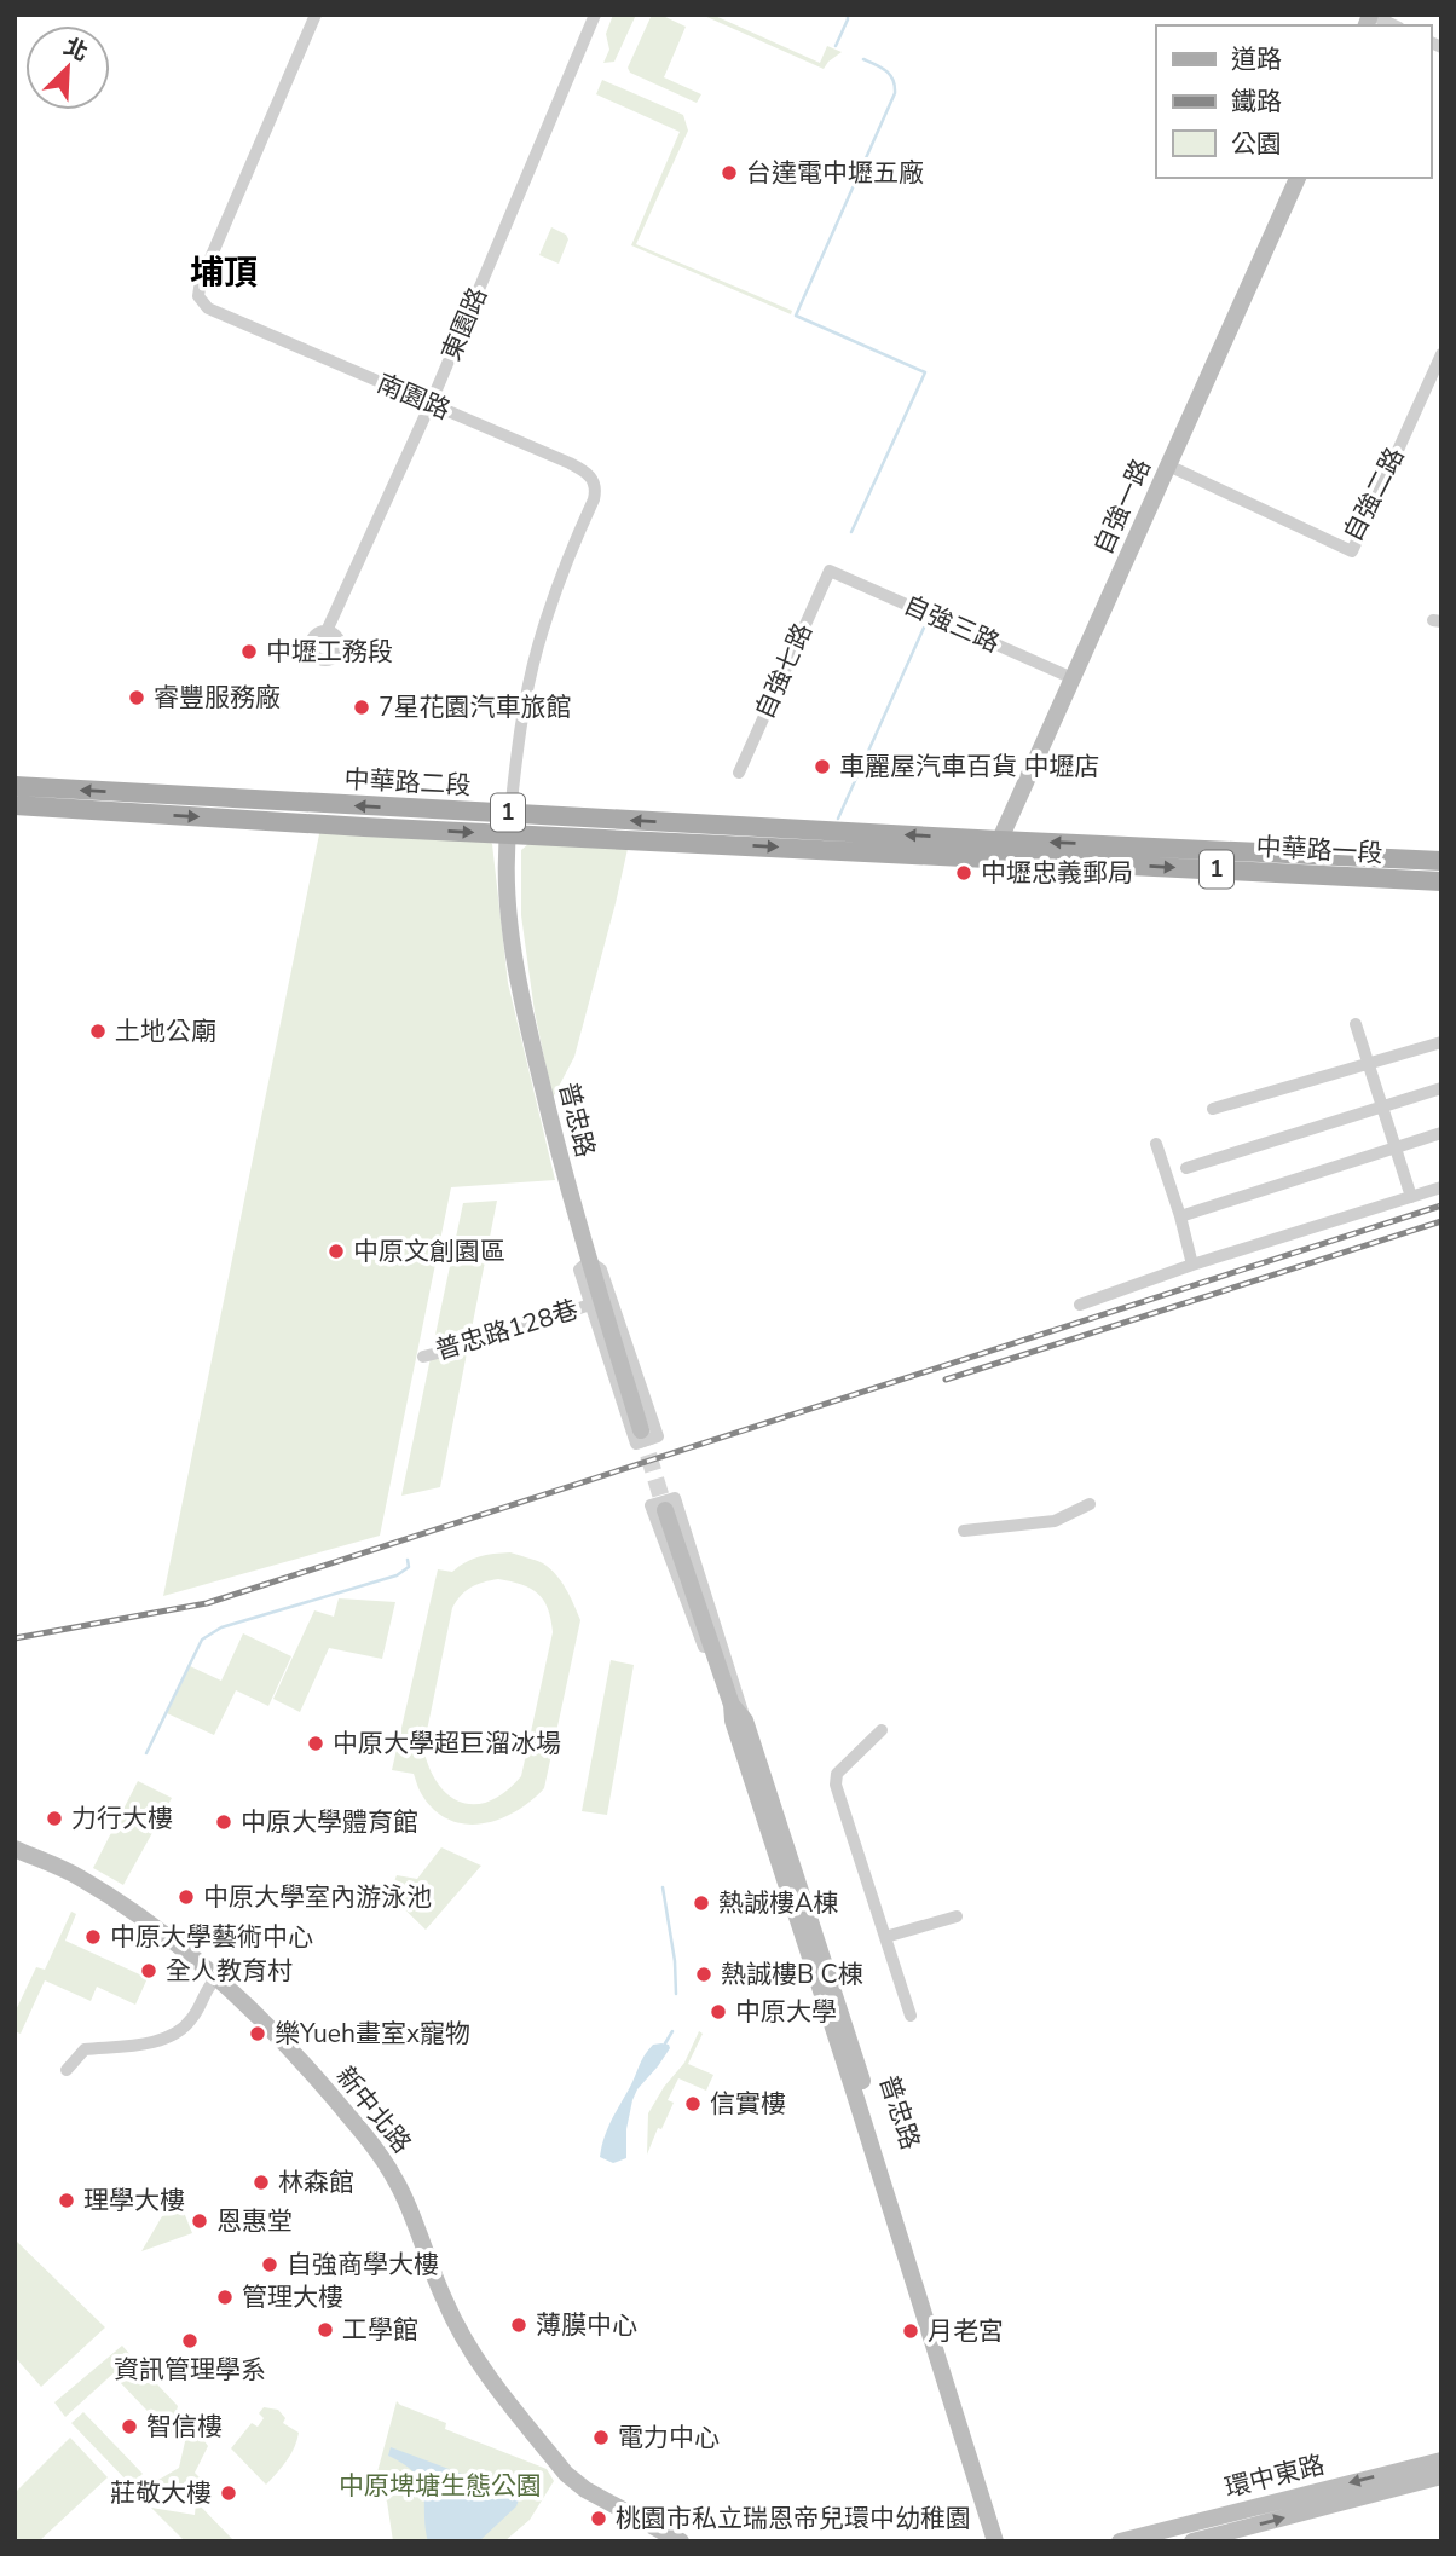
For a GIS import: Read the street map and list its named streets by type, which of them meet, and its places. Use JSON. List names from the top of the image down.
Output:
{
  "streets": {
    "main road": ["中華路二段", "1", "中華路一段"],
    "street": [
      "東園路",
      "南園路",
      "自強二路",
      "自強一路",
      "自強三路",
      "自強七路",
      "普忠路",
      "普忠路128巷",
      "新中北路",
      "環中東路"
    ]
  },
  "crossings": [
    ["東園路", "南園路"],
    ["南園路", "中華路二段"],
    ["南園路", "普忠路"],
    ["自強二路", "自強一路"],
    ["自強一路", "自強三路"],
    ["自強一路", "中華路二段"],
    ["自強一路", "中華路一段"],
    ["自強三路", "自強七路"],
    ["中華路二段", "中華路一段"],
    ["中華路二段", "普忠路"]
  ],
  "districts": ["埔頂"],
  "parks": ["中原埤塘生態公園"],
  "places": [
    "台達電中壢五廠",
    "中壢工務段",
    "睿豐服務廠",
    "7星花園汽車旅館",
    "車麗屋汽車百貨 中壢店",
    "中壢忠義郵局",
    "土地公廟",
    "中原文創園區",
    "中原大學超巨溜冰場",
    "力行大樓",
    "中原大學體育館",
    "中原大學室內游泳池",
    "熱誠樓A棟",
    "中原大學藝術中心",
    "全人教育村",
    "熱誠樓B C棟",
    "中原大學",
    "樂Yueh畫室x寵物",
    "信實樓",
    "林森館",
    "理學大樓",
    "恩惠堂",
    "自強商學大樓",
    "管理大樓",
    "薄膜中心",
    "工學館",
    "月老宮",
    "資訊管理學系",
    "智信樓",
    "電力中心",
    "莊敬大樓",
    "桃園市私立瑞恩帝兒環中幼稚園"
  ],
  "legend": ["道路", "鐵路", "公園"],
  "north": "top right"
}
